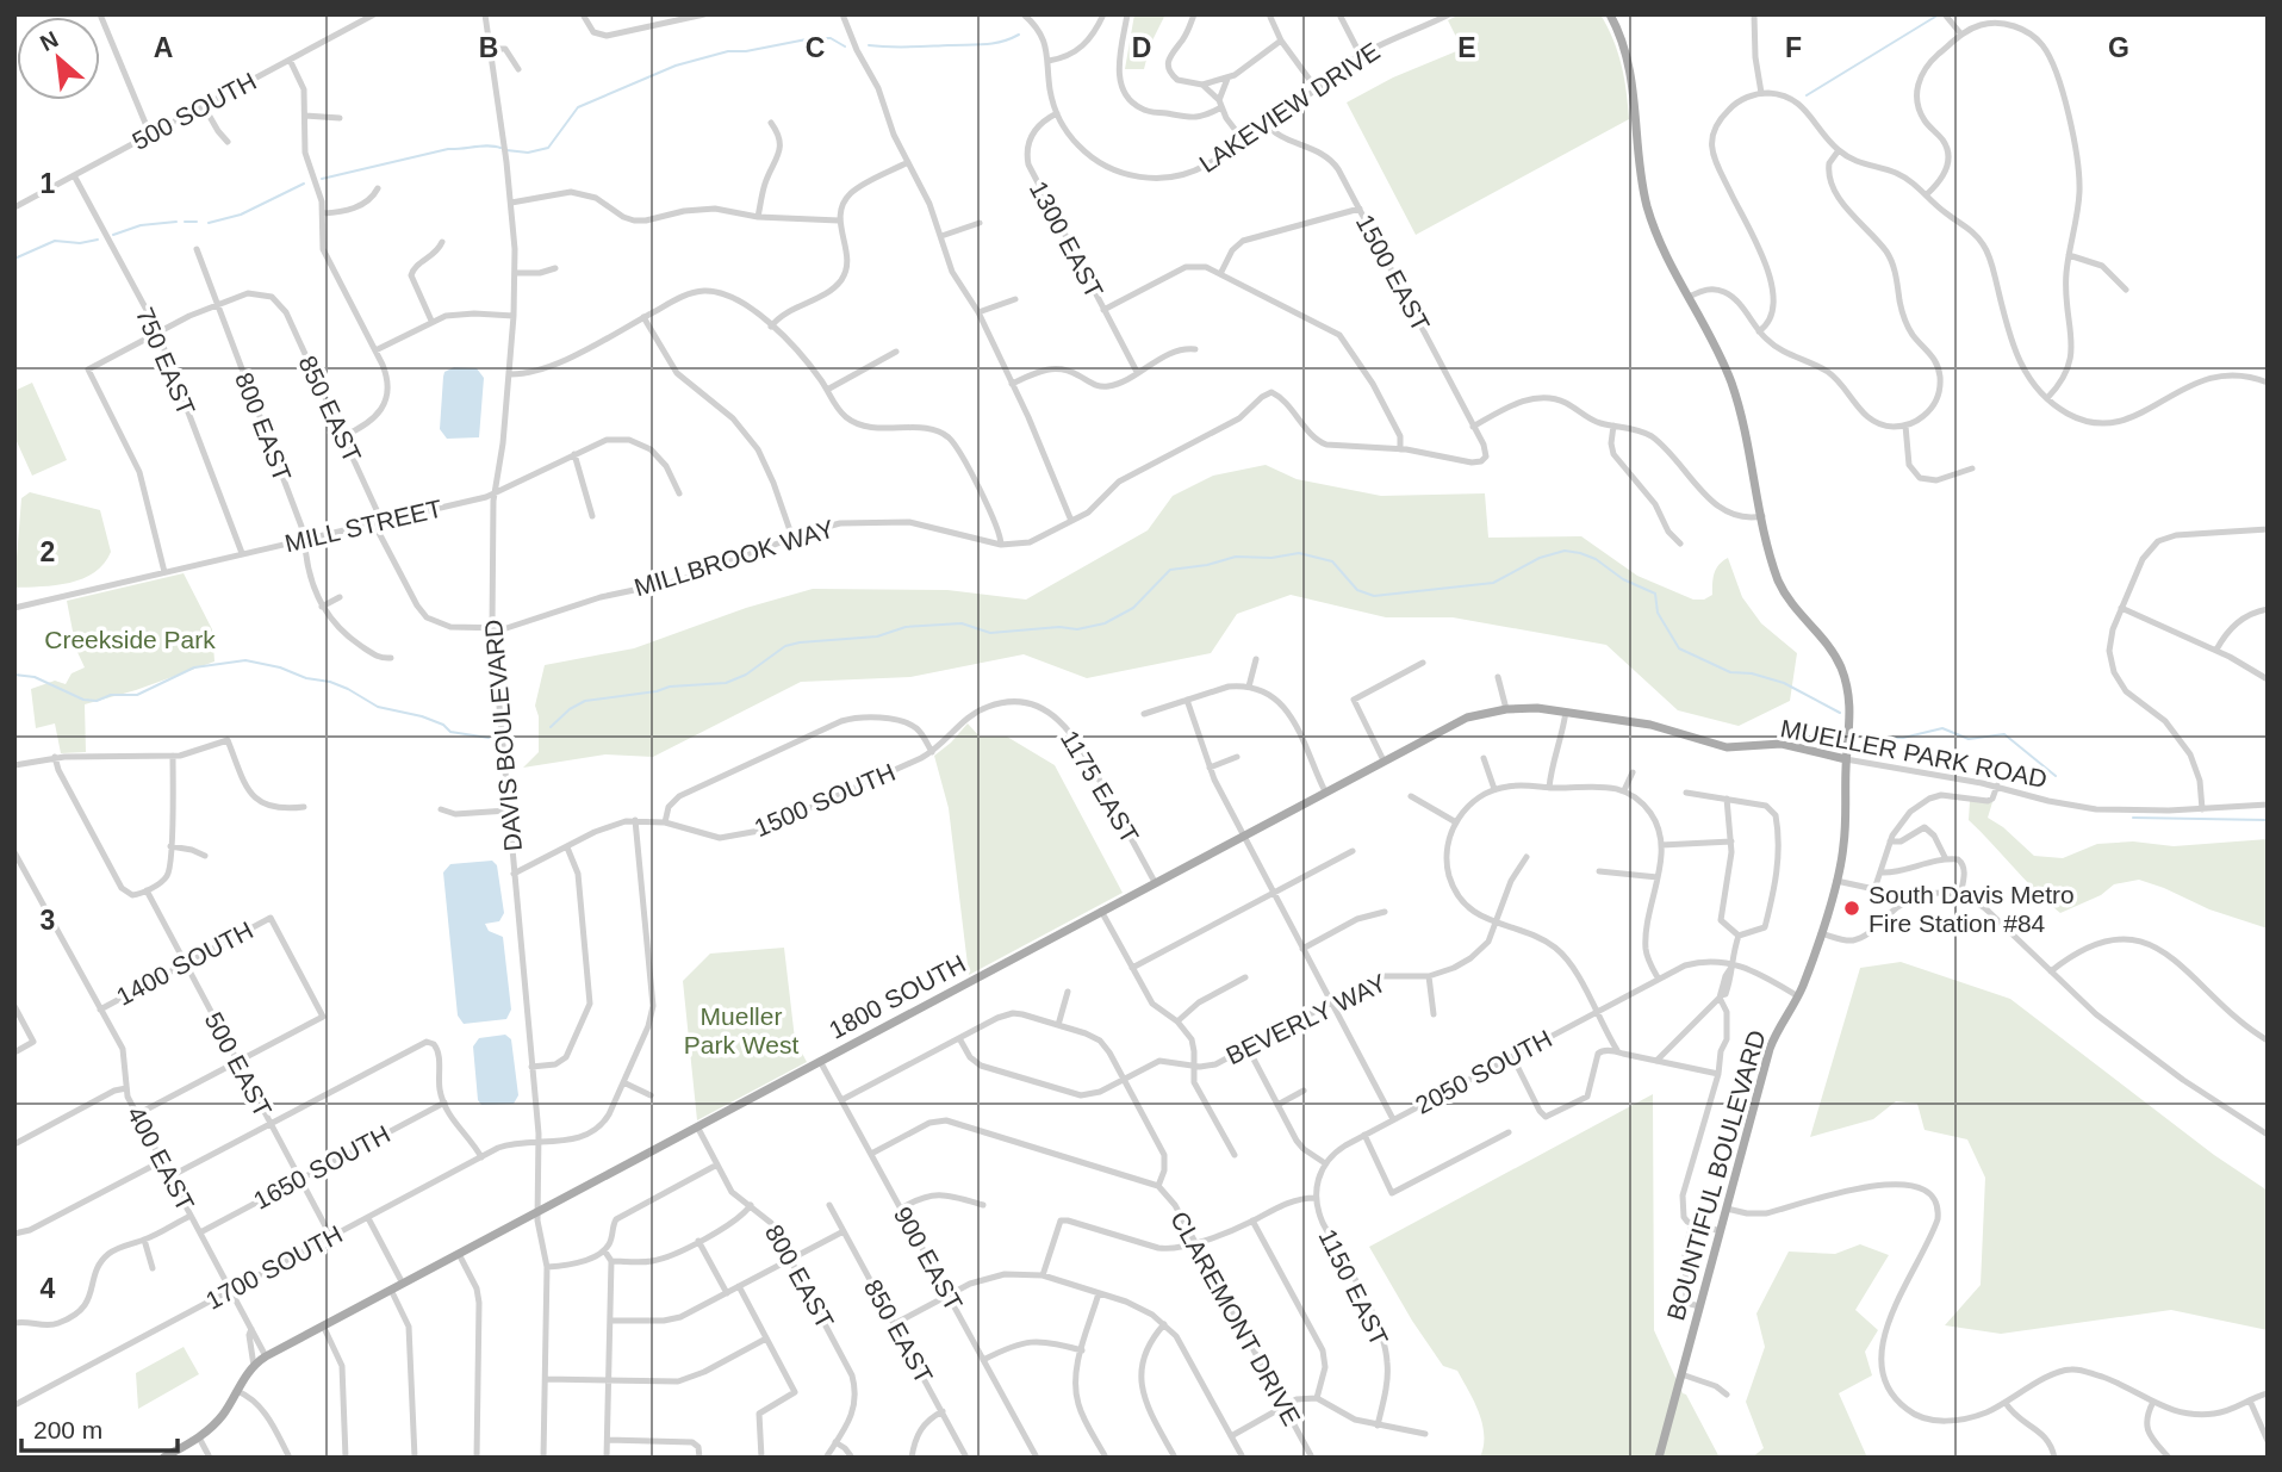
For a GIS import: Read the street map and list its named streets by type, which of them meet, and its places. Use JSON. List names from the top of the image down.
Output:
{
  "streets": {
    "main road": ["MUELLER PARK ROAD", "1800 SOUTH", "BOUNTIFUL BOULEVARD"],
    "street": [
      "LAKEVIEW DRIVE",
      "500 SOUTH",
      "1300 EAST",
      "1500 EAST",
      "750 EAST",
      "850 EAST",
      "800 EAST",
      "MILL STREET",
      "MILLBROOK WAY",
      "DAVIS BOULEVARD",
      "1175 EAST",
      "1500 SOUTH",
      "1400 SOUTH",
      "BEVERLY WAY",
      "500 EAST",
      "2050 SOUTH",
      "400 EAST",
      "1650 SOUTH",
      "900 EAST",
      "1700 SOUTH",
      "1150 EAST",
      "CLAREMONT DRIVE"
    ]
  },
  "crossings": [
    ["LAKEVIEW DRIVE", "1300 EAST"],
    ["LAKEVIEW DRIVE", "1500 EAST"],
    ["500 SOUTH", "750 EAST"],
    ["1500 EAST", "MILLBROOK WAY"],
    ["750 EAST", "MILL STREET"],
    ["850 EAST", "800 EAST"],
    ["850 EAST", "MILL STREET"],
    ["850 EAST", "MILLBROOK WAY"],
    ["800 EAST", "MILL STREET"],
    ["800 EAST", "1800 SOUTH"],
    ["MILL STREET", "MILLBROOK WAY"],
    ["MILL STREET", "DAVIS BOULEVARD"],
    ["MILLBROOK WAY", "DAVIS BOULEVARD"],
    ["DAVIS BOULEVARD", "1500 SOUTH"],
    ["DAVIS BOULEVARD", "1800 SOUTH"],
    ["DAVIS BOULEVARD", "1700 SOUTH"],
    ["MUELLER PARK ROAD", "1800 SOUTH"],
    ["MUELLER PARK ROAD", "BOUNTIFUL BOULEVARD"],
    ["1175 EAST", "1500 SOUTH"],
    ["1175 EAST", "1800 SOUTH"],
    ["1500 SOUTH", "1700 SOUTH"],
    ["1400 SOUTH", "500 EAST"],
    ["1400 SOUTH", "400 EAST"],
    ["1800 SOUTH", "400 EAST"],
    ["1800 SOUTH", "900 EAST"],
    ["500 EAST", "1650 SOUTH"],
    ["500 EAST", "1700 SOUTH"],
    ["2050 SOUTH", "BOUNTIFUL BOULEVARD"],
    ["400 EAST", "1650 SOUTH"],
    ["400 EAST", "1700 SOUTH"],
    ["900 EAST", "CLAREMONT DRIVE"]
  ],
  "parks": ["Creekside Park", "Mueller Park West"],
  "places": ["South Davis Metro Fire Station #84"],
  "scale_bar": "200 m",
  "north": "top left",
  "grid": {
    "columns": [
      "A",
      "B",
      "C",
      "D",
      "E",
      "F",
      "G"
    ],
    "rows": [
      "1",
      "2",
      "3",
      "4"
    ]
  }
}
